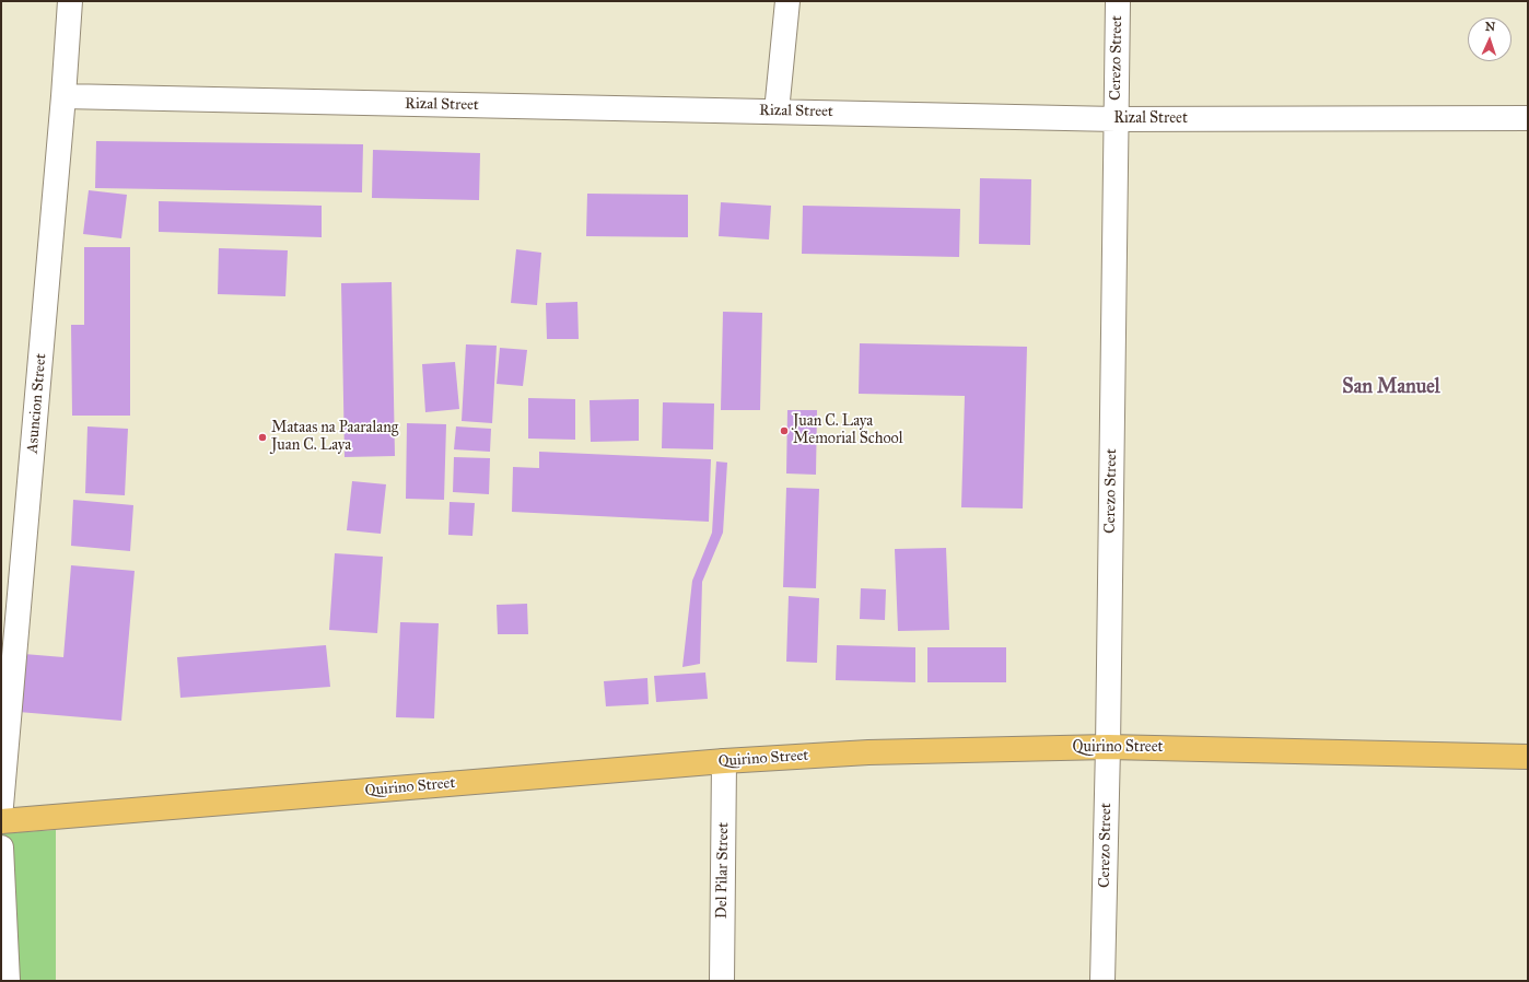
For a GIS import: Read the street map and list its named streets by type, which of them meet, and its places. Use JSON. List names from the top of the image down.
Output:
{
  "streets": {
    "main road": ["Quirino Street"],
    "street": [
      "Cerezo Street",
      "Rizal Street",
      "Asuncion Street",
      "Del Pilar Street"
    ]
  },
  "crossings": [
    ["Cerezo Street", "Rizal Street"],
    ["Cerezo Street", "Quirino Street"],
    ["Rizal Street", "Asuncion Street"],
    ["Quirino Street", "Del Pilar Street"]
  ],
  "districts": ["San Manuel"],
  "places": ["Juan C. Laya Memorial School", "Mataas na Paaralang Juan C. Laya"],
  "north": "top"
}
